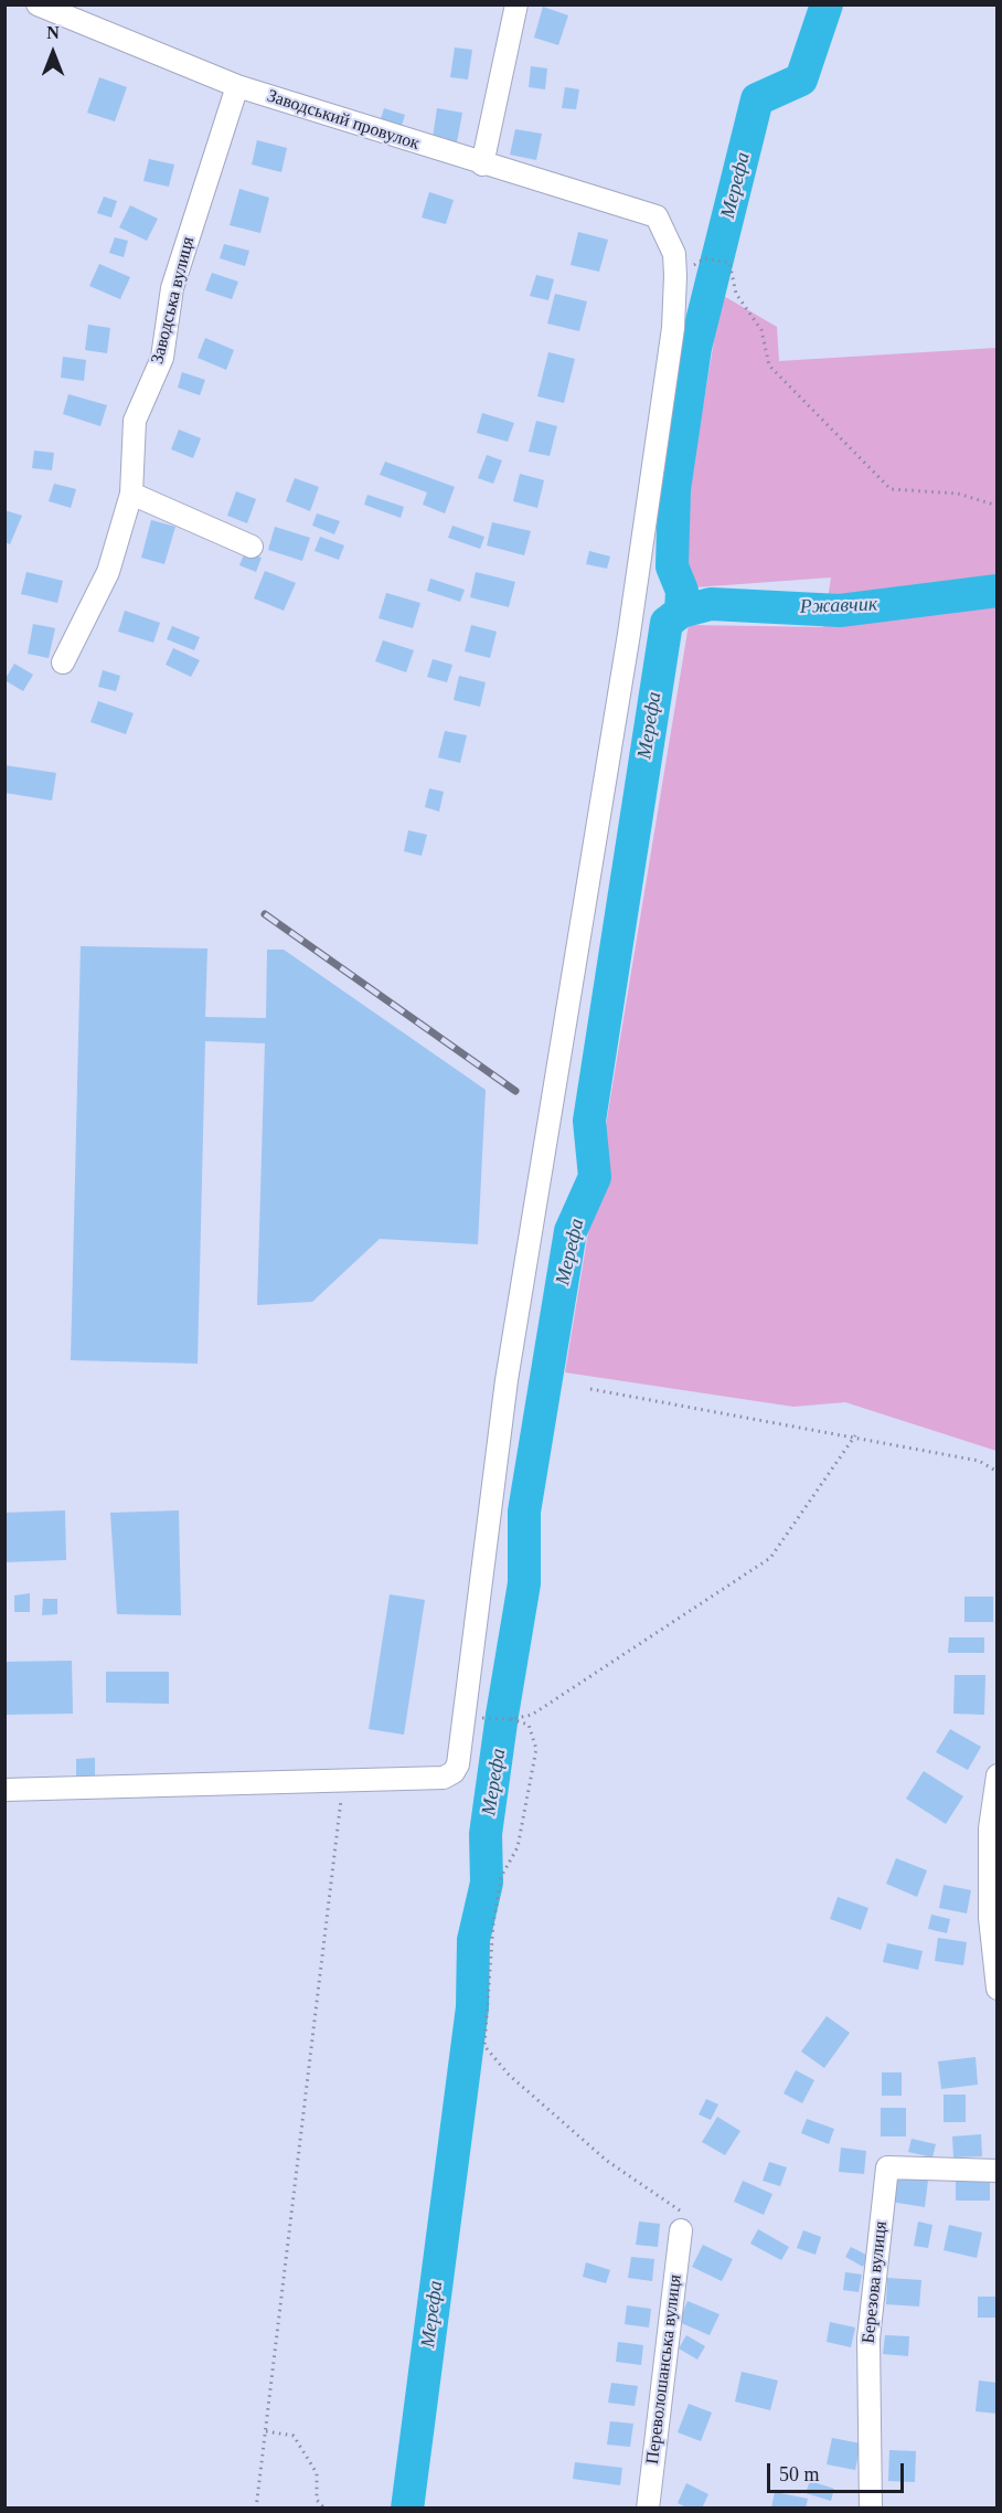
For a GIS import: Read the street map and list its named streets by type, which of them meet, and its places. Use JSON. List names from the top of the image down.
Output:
{
  "streets": {
    "street": [
      "Заводський провулок",
      "Заводська вулиця",
      "Березова вулиця",
      "Переволошанська вулиця"
    ]
  },
  "crossings": [
    ["Заводський провулок", "Заводська вулиця"]
  ],
  "water": ["Мерефа", "Ржавчик"],
  "scale_bar": "50 m",
  "north": "top"
}
